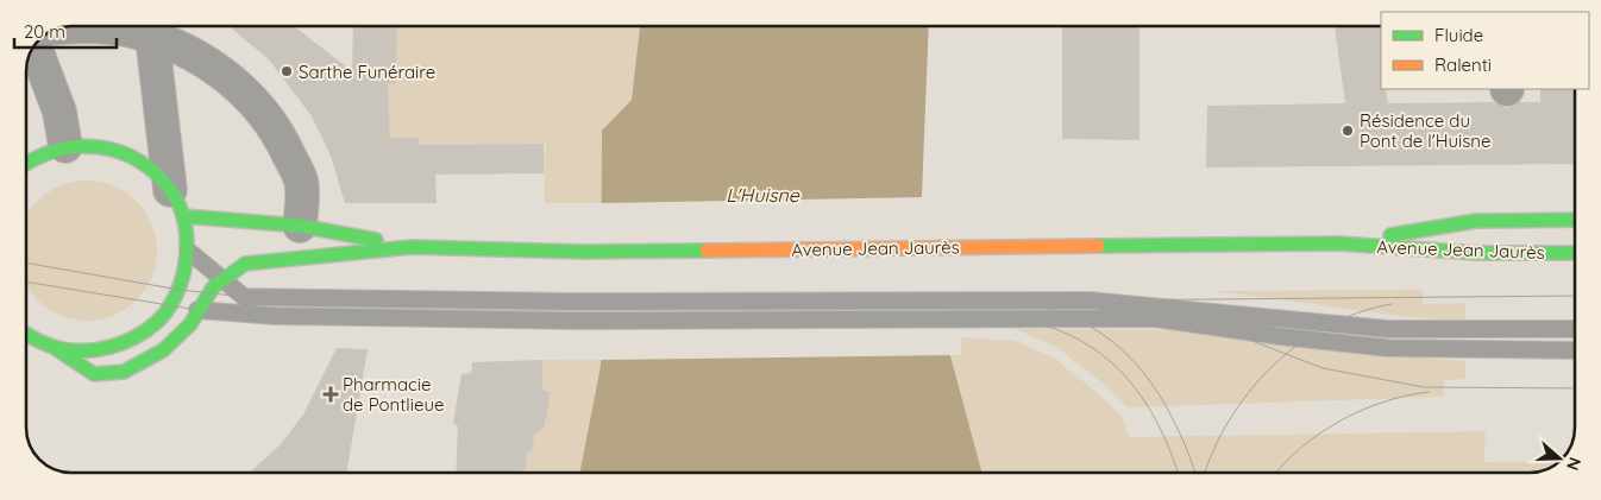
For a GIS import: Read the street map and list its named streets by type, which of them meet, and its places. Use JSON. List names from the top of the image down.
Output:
{
  "streets": {
    "main road": ["Avenue Jean Jaurès"]
  },
  "water": ["L'Huisne"],
  "places": {
    "other": ["Sarthe Funéraire", "Résidence du Pont de l'Huisne"],
    "health": ["Pharmacie de Pontlieue"]
  },
  "legend": ["Fluide", "Ralenti"],
  "scale_bar": "20 m",
  "north": "right"
}
